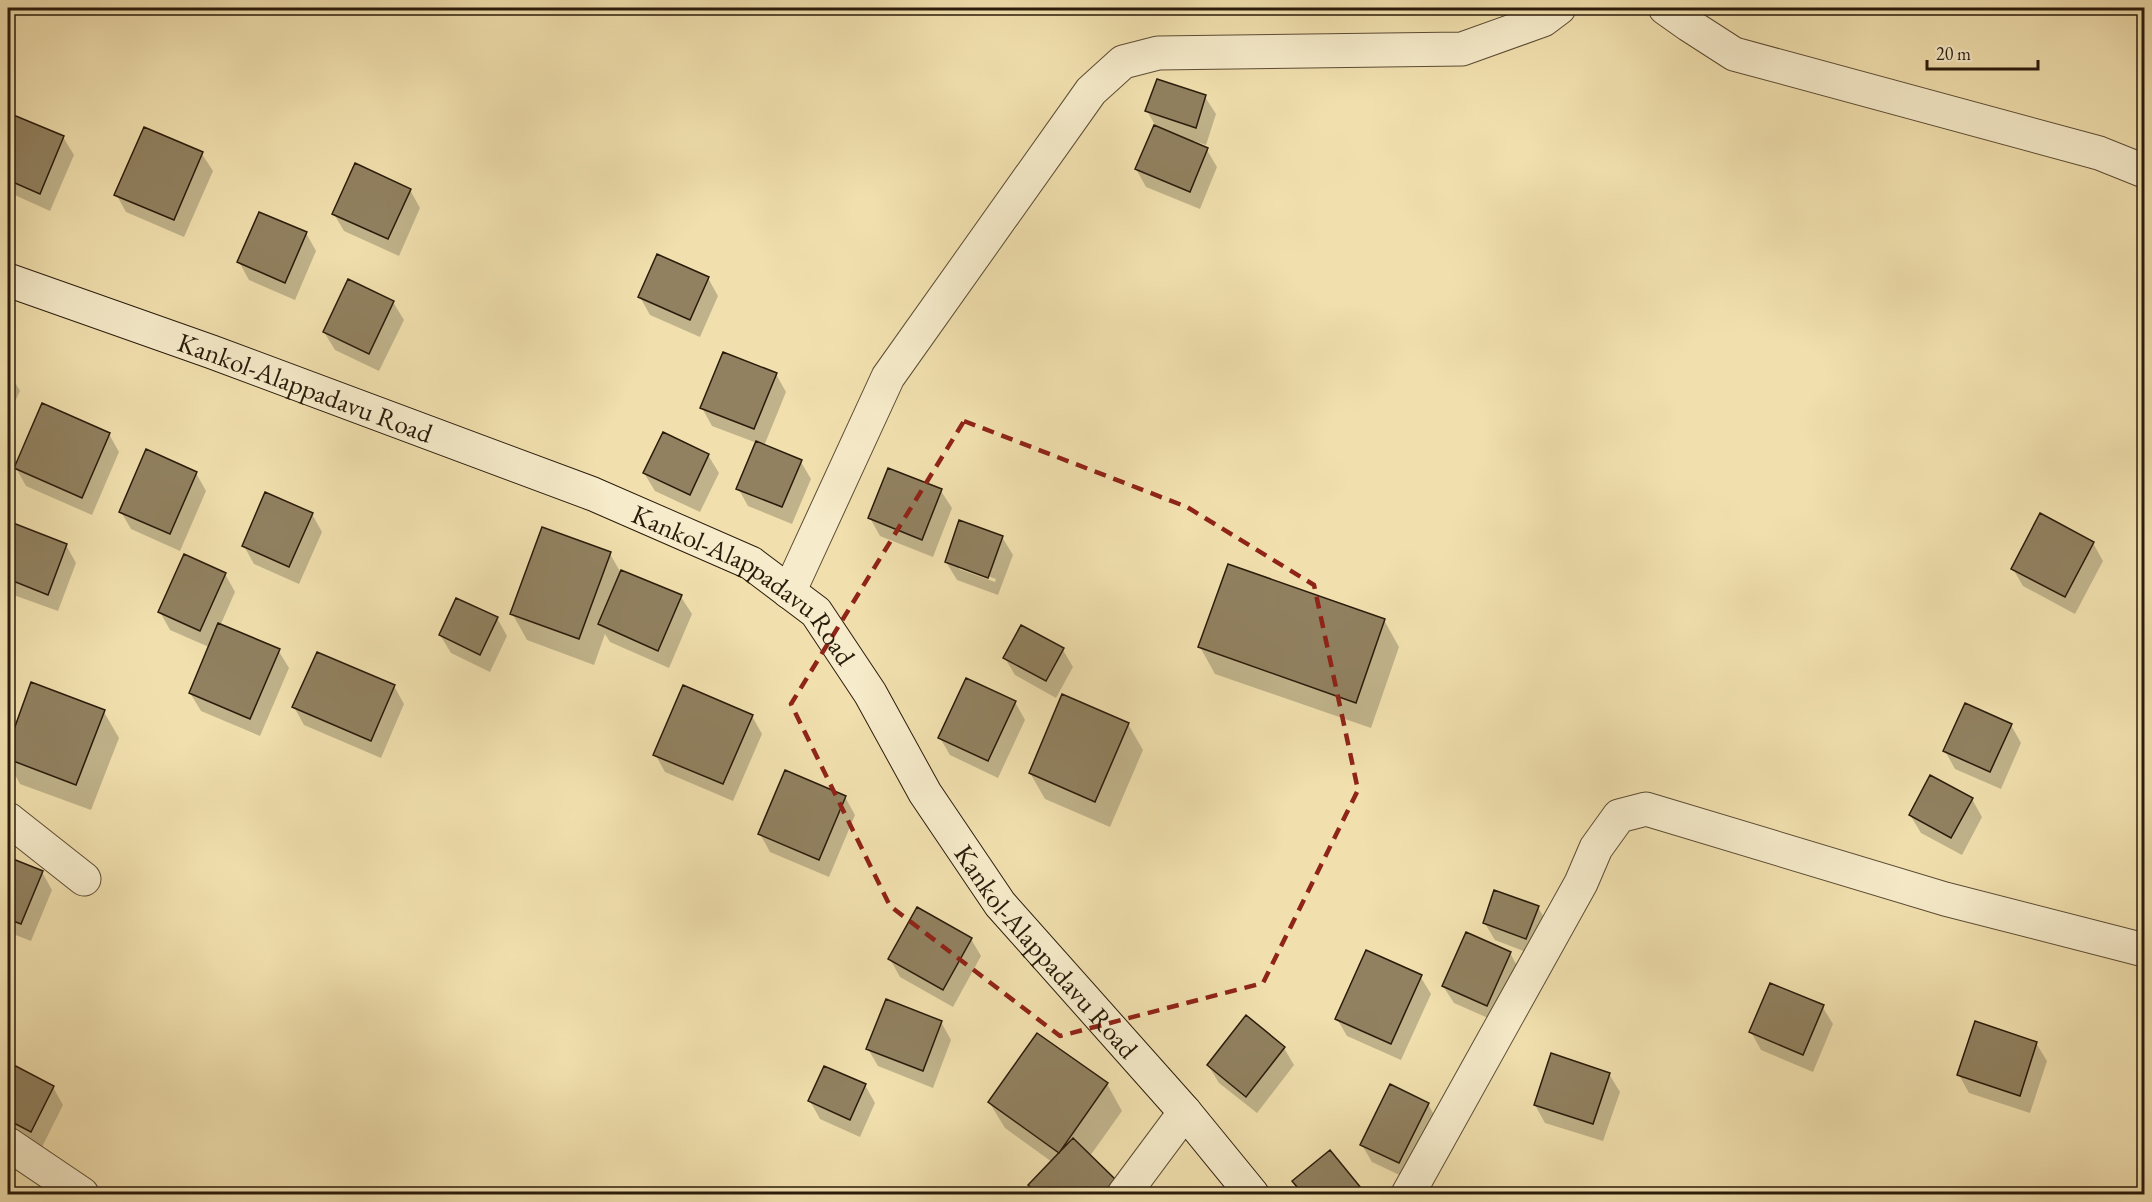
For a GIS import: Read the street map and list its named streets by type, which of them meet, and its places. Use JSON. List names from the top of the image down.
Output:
{
  "streets": {
    "street": ["Kankol-Alappadavu Road"]
  },
  "scale_bar": "20 m"
}
